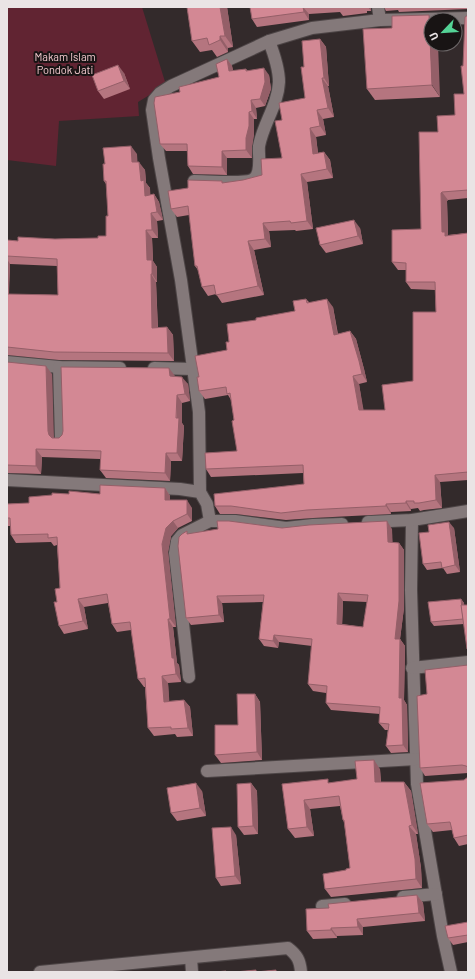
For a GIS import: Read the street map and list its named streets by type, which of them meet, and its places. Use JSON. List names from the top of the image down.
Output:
{
  "parks": ["Makam Islam Pondok Jati"],
  "north": "bottom left"
}
